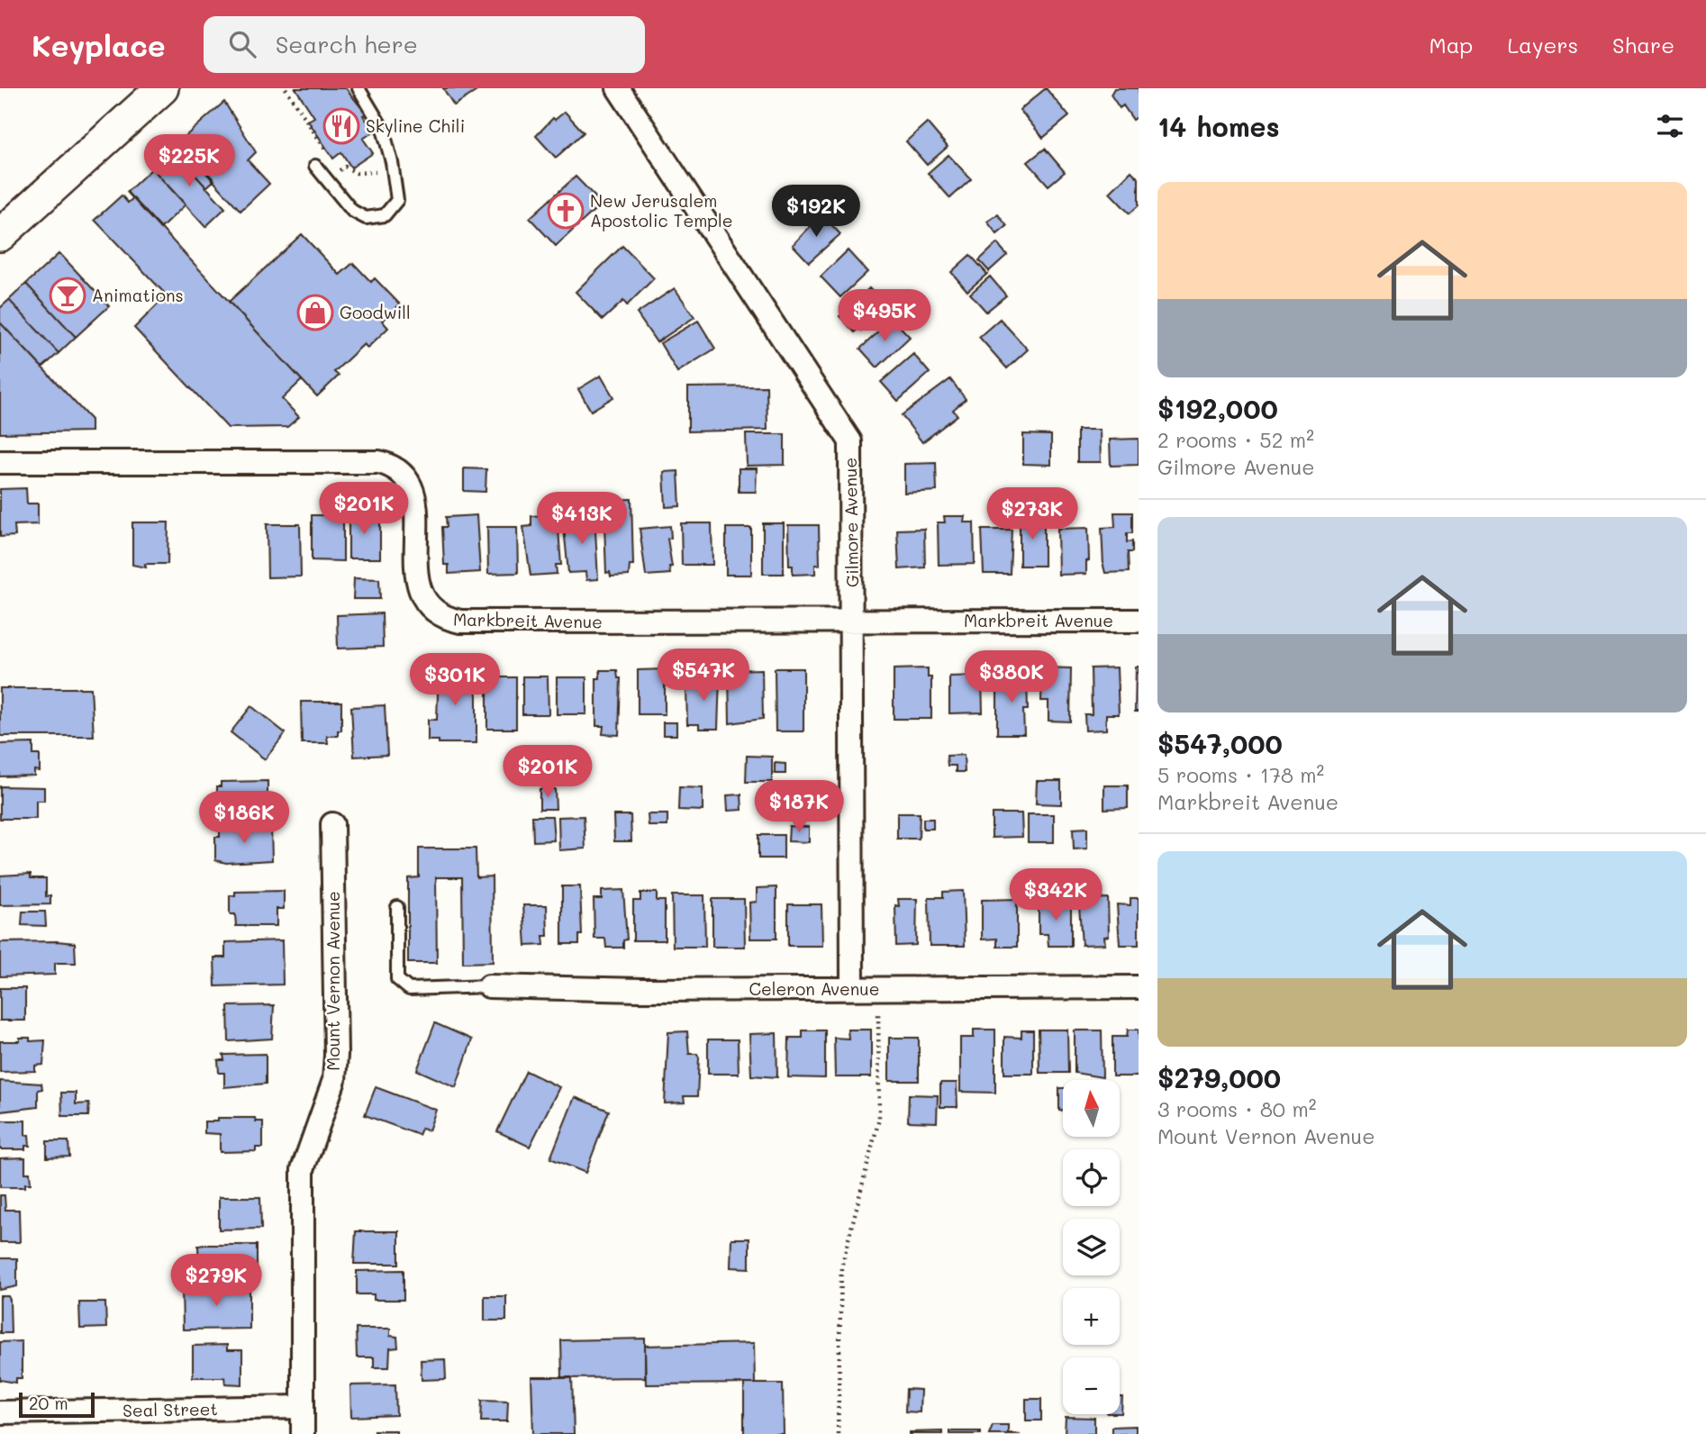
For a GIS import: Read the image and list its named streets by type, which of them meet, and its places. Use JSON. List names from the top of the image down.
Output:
{
  "streets": {
    "street": [
      "Gilmore Avenue",
      "Markbreit Avenue",
      "Mount Vernon Avenue",
      "Celeron Avenue",
      "Seal Street"
    ]
  },
  "crossings": [
    ["Gilmore Avenue", "Markbreit Avenue"],
    ["Gilmore Avenue", "Celeron Avenue"],
    ["Mount Vernon Avenue", "Seal Street"]
  ],
  "places": {
    "restaurant": ["Skyline Chili"],
    "church": ["New Jerusalem Apostolic Temple"],
    "bar": ["Animations"],
    "shop": ["Goodwill"]
  },
  "scale_bar": "20 m",
  "north": "top",
  "page": {
    "header": "Keyplace",
    "search": "Search here",
    "nav": ["Map", "Layers", "Share"],
    "heading": "14 homes",
    "price": [
      "$225K",
      "$192K",
      "$495K",
      "$201K",
      "$273K",
      "$413K",
      "$547K",
      "$380K",
      "$301K",
      "$201K",
      "$187K",
      "$186K",
      "$342K",
      "$279K"
    ],
    "list": [
      {
        "name": "$192,000",
        "note": "2 rooms · 52 m² · Gilmore Avenue"
      },
      {
        "name": "$547,000",
        "note": "5 rooms · 178 m² · Markbreit Avenue"
      },
      {
        "name": "$279,000",
        "note": "3 rooms · 80 m² · Mount Vernon Avenue"
      }
    ],
    "map_buttons": ["+", "−"],
    "scale": "20 m"
  }
}
